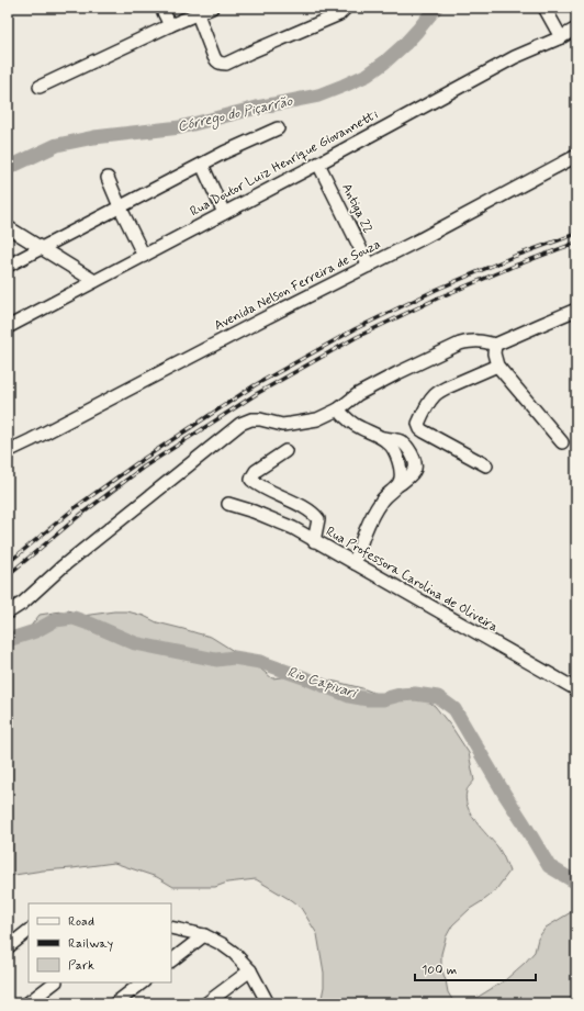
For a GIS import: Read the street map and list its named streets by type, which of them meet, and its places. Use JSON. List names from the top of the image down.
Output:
{
  "streets": {
    "street": [
      "Rua Doutor Luiz Henrique Giovannetti",
      "Antiga 22",
      "Avenida Nelson Ferreira de Souza",
      "Rua Professora Carolina de Oliveira"
    ]
  },
  "crossings": [
    ["Rua Doutor Luiz Henrique Giovannetti", "Antiga 22"],
    ["Antiga 22", "Avenida Nelson Ferreira de Souza"]
  ],
  "water": ["Córrego do Piçarrão", "Rio Capivari"],
  "legend": ["Road", "Railway", "Park"],
  "scale_bar": "100 m"
}
